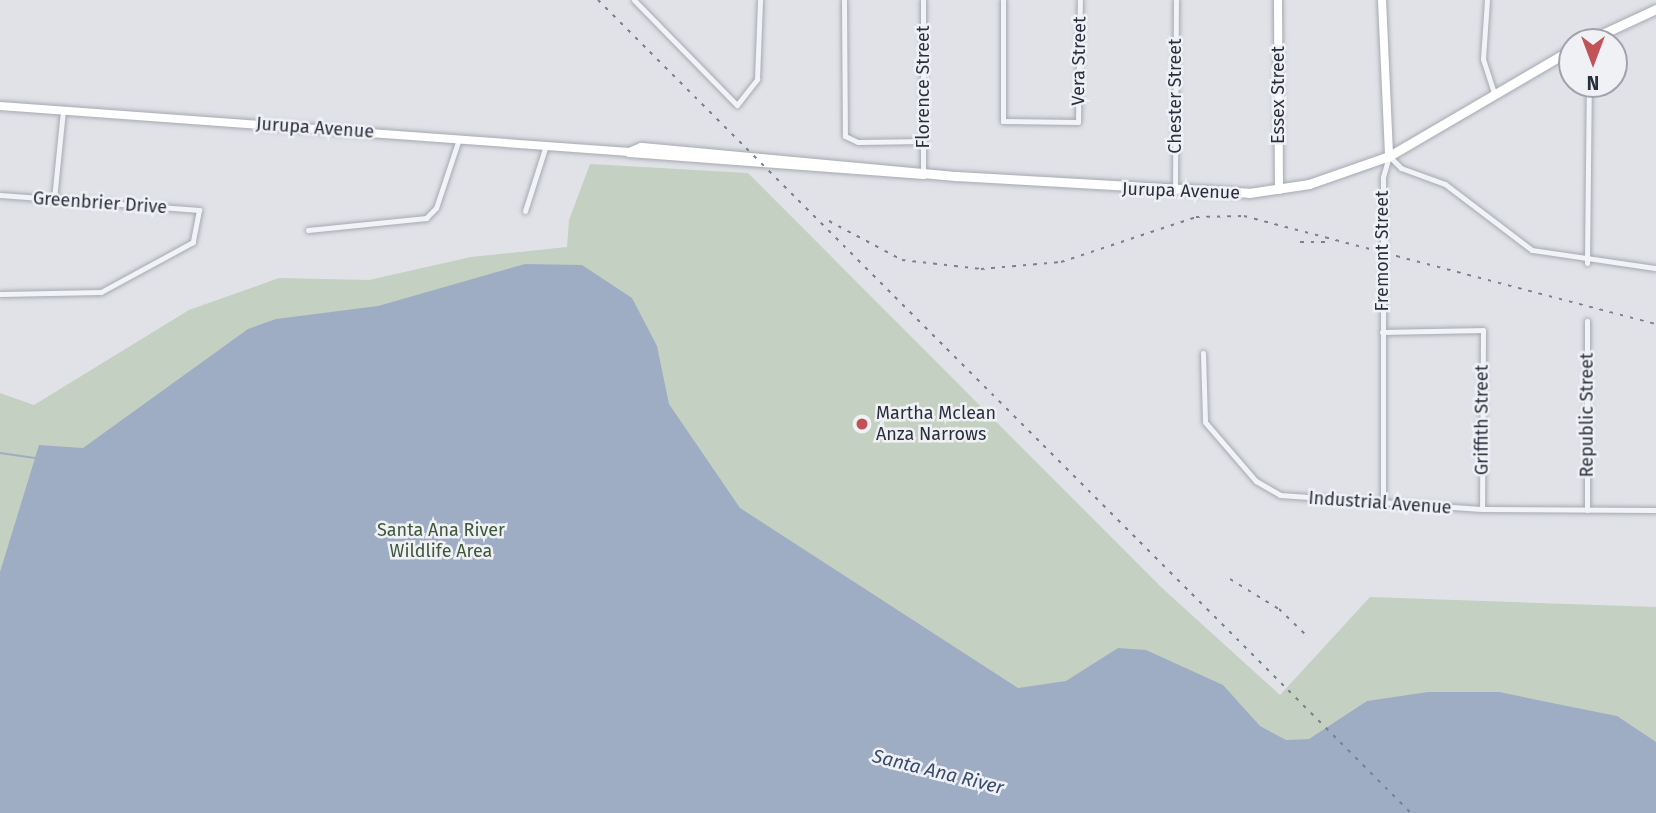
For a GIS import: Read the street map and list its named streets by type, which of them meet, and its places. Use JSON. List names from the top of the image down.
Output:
{
  "streets": {
    "main road": ["Essex Street", "Jurupa Avenue", "Fremont Street"],
    "street": [
      "Vera Street",
      "Florence Street",
      "Chester Street",
      "Greenbrier Drive",
      "Republic Street",
      "Griffith Street",
      "Industrial Avenue"
    ]
  },
  "crossings": [
    ["Florence Street", "Jurupa Avenue"],
    ["Essex Street", "Jurupa Avenue"],
    ["Chester Street", "Jurupa Avenue"],
    ["Jurupa Avenue", "Fremont Street"],
    ["Fremont Street", "Griffith Street"],
    ["Fremont Street", "Industrial Avenue"],
    ["Republic Street", "Industrial Avenue"],
    ["Griffith Street", "Industrial Avenue"]
  ],
  "water": ["Santa Ana River"],
  "parks": ["Santa Ana River Wildlife Area"],
  "places": ["Martha Mclean Anza Narrows"],
  "north": "bottom"
}
